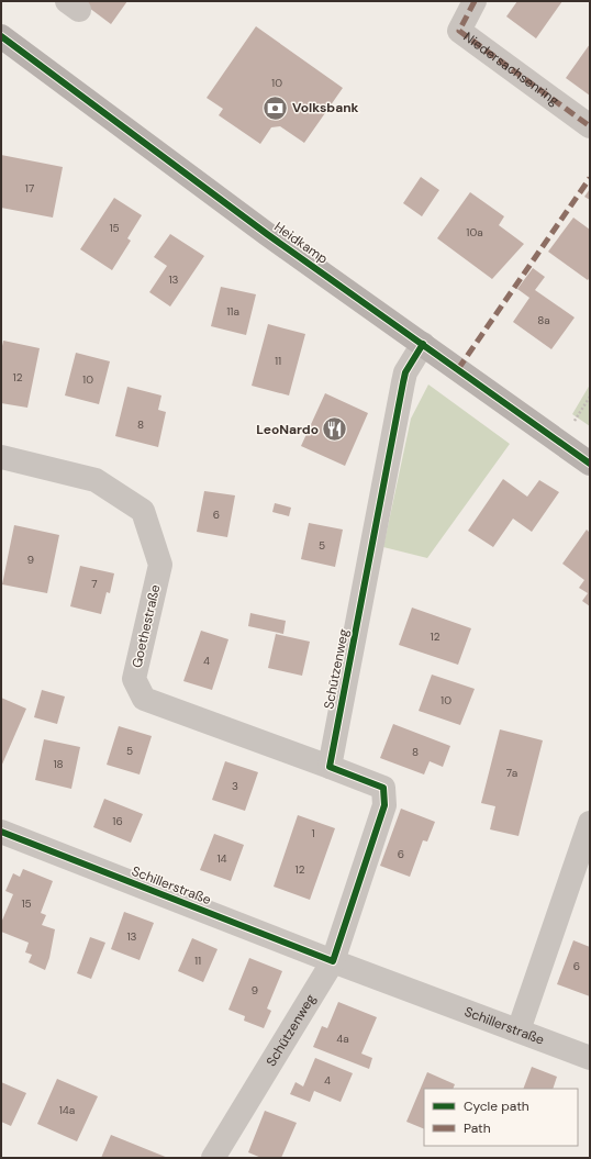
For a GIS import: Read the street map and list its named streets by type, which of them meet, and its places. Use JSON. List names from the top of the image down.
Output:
{
  "streets": {
    "main road": ["Heidkamp"],
    "street": [
      "Niedersachsenring",
      "Goethestraße",
      "Schützenweg",
      "Schillerstraße"
    ]
  },
  "crossings": [
    ["Heidkamp", "Schützenweg"],
    ["Goethestraße", "Schützenweg"],
    ["Schützenweg", "Schillerstraße"]
  ],
  "places": {
    "bank": ["Volksbank"],
    "restaurant": ["LeoNardo"]
  },
  "house_numbers": [
    "10",
    "17",
    "15",
    "10a",
    "13",
    "11a",
    "8a",
    "11",
    "12",
    "10",
    "8",
    "6",
    "5",
    "9",
    "7",
    "12",
    "4",
    "10",
    "5",
    "8",
    "18",
    "7a",
    "3",
    "16",
    "1",
    "6",
    "14",
    "12",
    "15",
    "13",
    "11",
    "6",
    "9",
    "4a",
    "4",
    "14a"
  ],
  "legend": ["Cycle path", "Path"]
}
